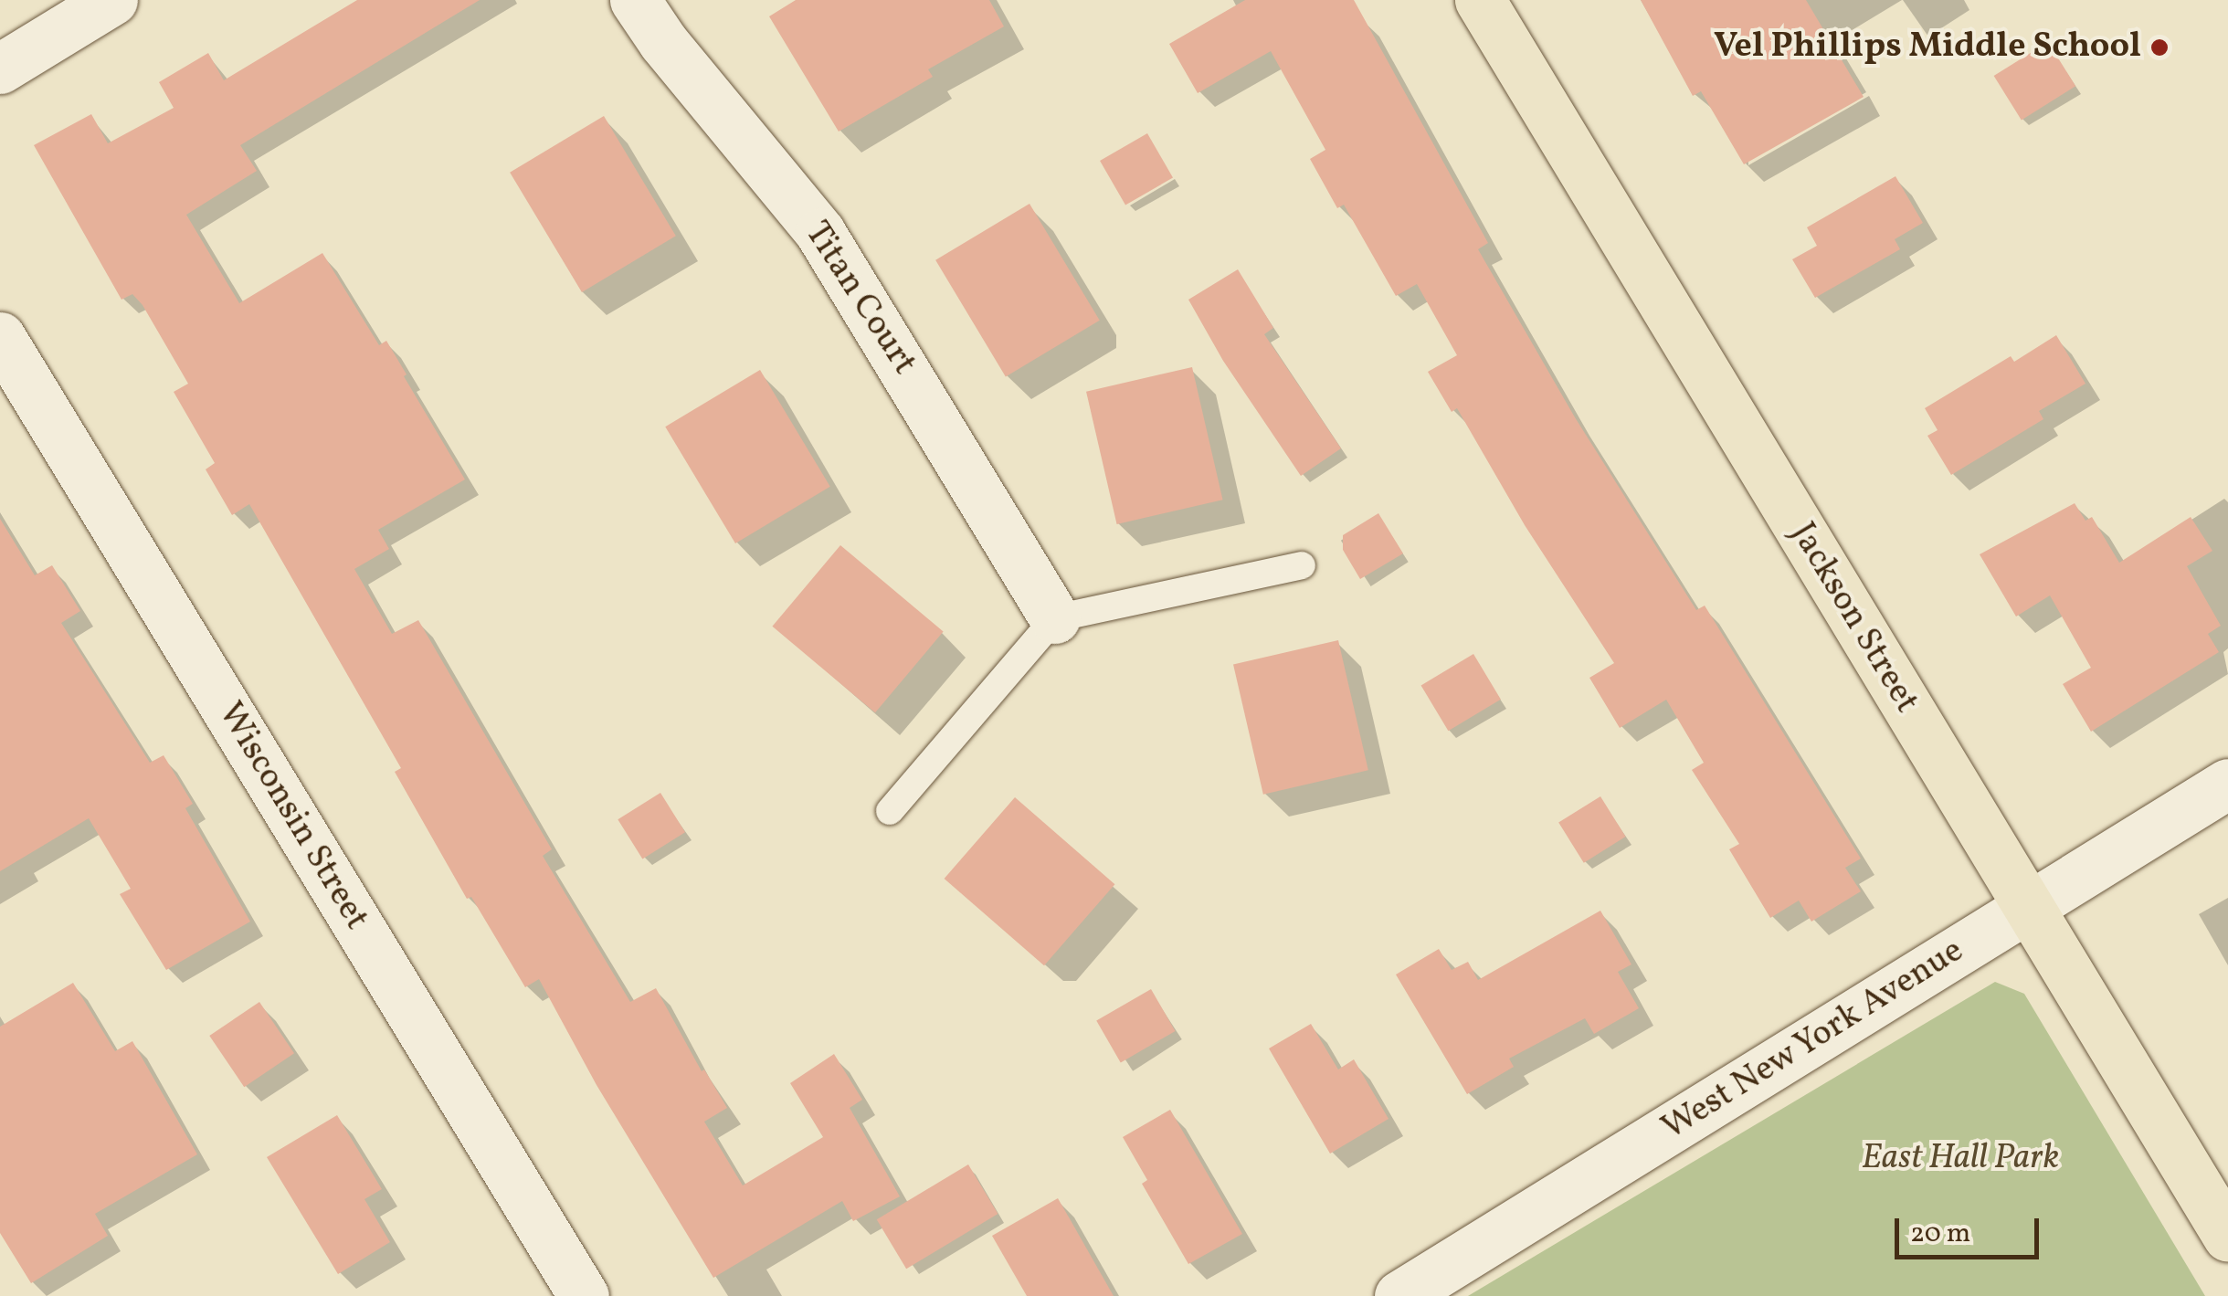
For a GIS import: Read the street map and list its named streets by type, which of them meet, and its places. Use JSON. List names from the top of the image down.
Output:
{
  "streets": {
    "main road": ["Jackson Street"],
    "street": ["Titan Court", "Wisconsin Street", "West New York Avenue"]
  },
  "crossings": [
    ["Jackson Street", "West New York Avenue"]
  ],
  "parks": ["East Hall Park"],
  "places": ["Vel Phillips Middle School"],
  "scale_bar": "20 m"
}
